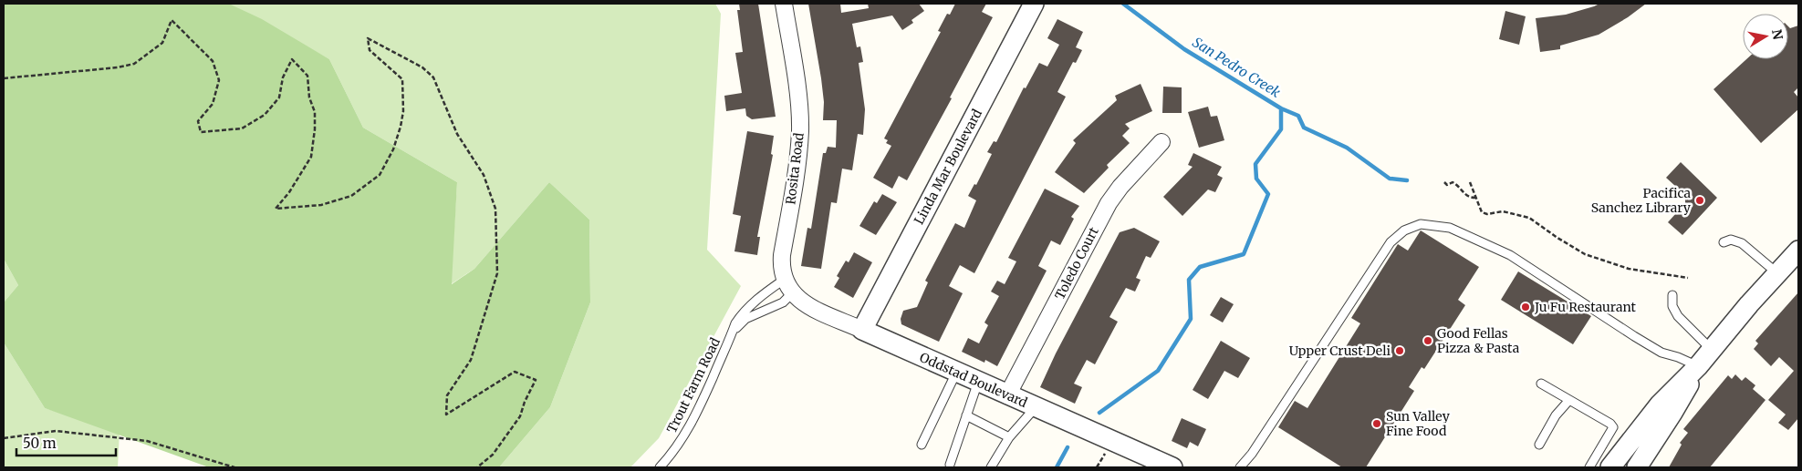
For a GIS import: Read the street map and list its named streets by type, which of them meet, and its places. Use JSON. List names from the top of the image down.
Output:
{
  "streets": {
    "street": [
      "Linda Mar Boulevard",
      "Rosita Road",
      "Toledo Court",
      "Oddstad Boulevard"
    ],
    "lane": ["Trout Farm Road"]
  },
  "crossings": [
    ["Linda Mar Boulevard", "Oddstad Boulevard"],
    ["Rosita Road", "Oddstad Boulevard"],
    ["Rosita Road", "Trout Farm Road"],
    ["Toledo Court", "Oddstad Boulevard"],
    ["Oddstad Boulevard", "Trout Farm Road"]
  ],
  "water": ["San Pedro Creek"],
  "places": [
    "Pacifica Sanchez Library",
    "Ju Fu Restaurant",
    "Good Fellas Pizza & Pasta",
    "Upper Crust Deli",
    "Sun Valley Fine Food"
  ],
  "scale_bar": "50 m",
  "north": "right"
}
